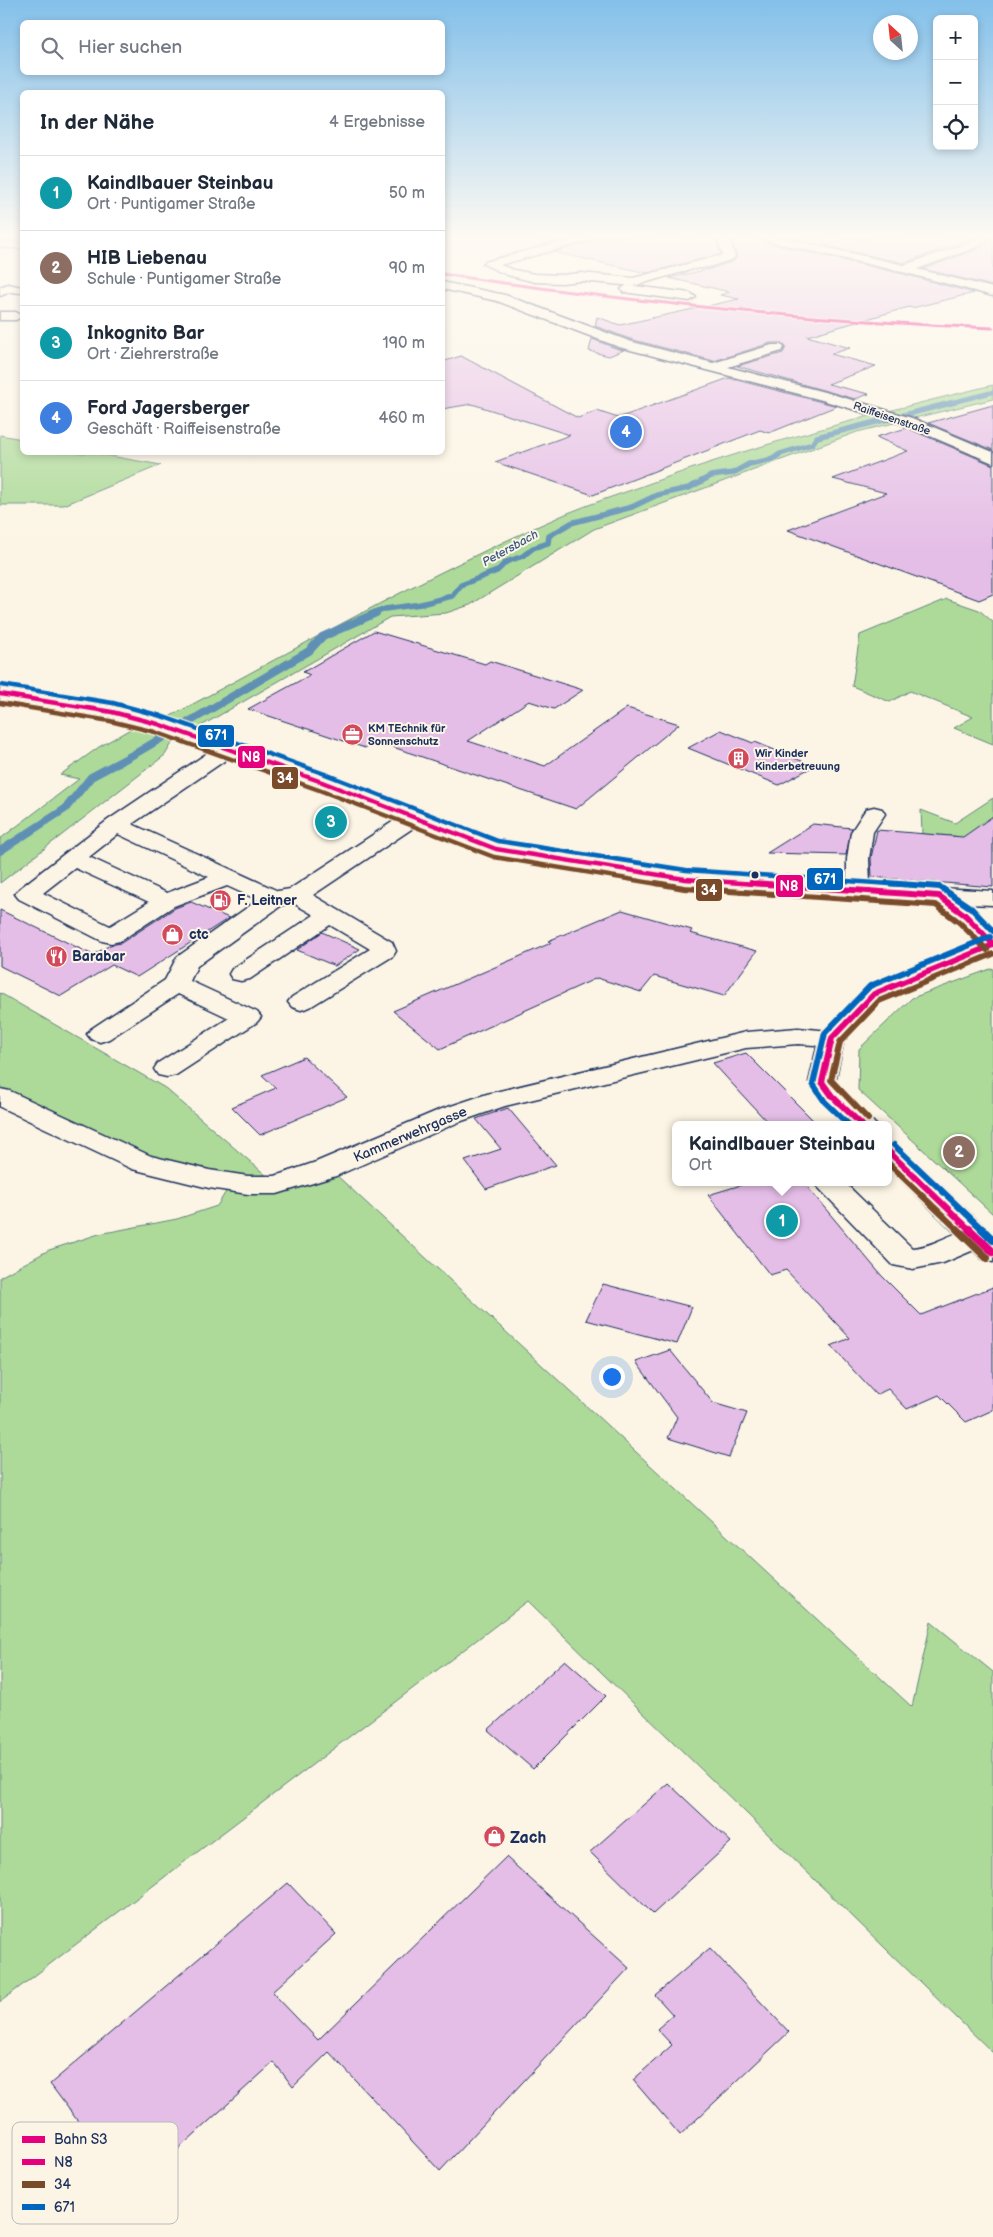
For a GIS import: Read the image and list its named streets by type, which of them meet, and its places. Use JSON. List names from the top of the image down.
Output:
{
  "streets": {
    "street": ["Raiffeisenstraße", "Kammerwehrgasse"]
  },
  "water": ["Petersbach"],
  "places": {
    "office": ["KM TEchnik für Sonnenschutz"],
    "building": ["Wir Kinder Kinderbetreuung"],
    "fuel station": ["F. Leitner"],
    "shop": ["ctc", "Zach"],
    "restaurant": ["Barabar"]
  },
  "lines": ["transit line 671", "transit line N8", "transit line 34"],
  "legend": [
    "Bahn S3",
    "N8",
    "34",
    "671"
  ],
  "north": "top left",
  "page": {
    "map_buttons": ["+", "−"],
    "search": "Hier suchen",
    "heading": ["In der Nähe", "4 Ergebnisse"],
    "list": [
      {
        "mark": "1",
        "name": "Kaindlbauer Steinbau",
        "note": "Ort · Puntigamer Straße",
        "value": "50 m"
      },
      {
        "mark": "2",
        "name": "HIB Liebenau",
        "note": "Schule · Puntigamer Straße",
        "value": "90 m"
      },
      {
        "mark": "3",
        "name": "Inkognito Bar",
        "note": "Ort · Ziehrerstraße",
        "value": "190 m"
      },
      {
        "mark": "4",
        "name": "Ford Jagersberger",
        "note": "Geschäft · Raiffeisenstraße",
        "value": "460 m"
      }
    ],
    "pins": [
      "4",
      "3",
      "2",
      "1"
    ],
    "popup": ["Kaindlbauer Steinbau", "Ort"]
  }
}
